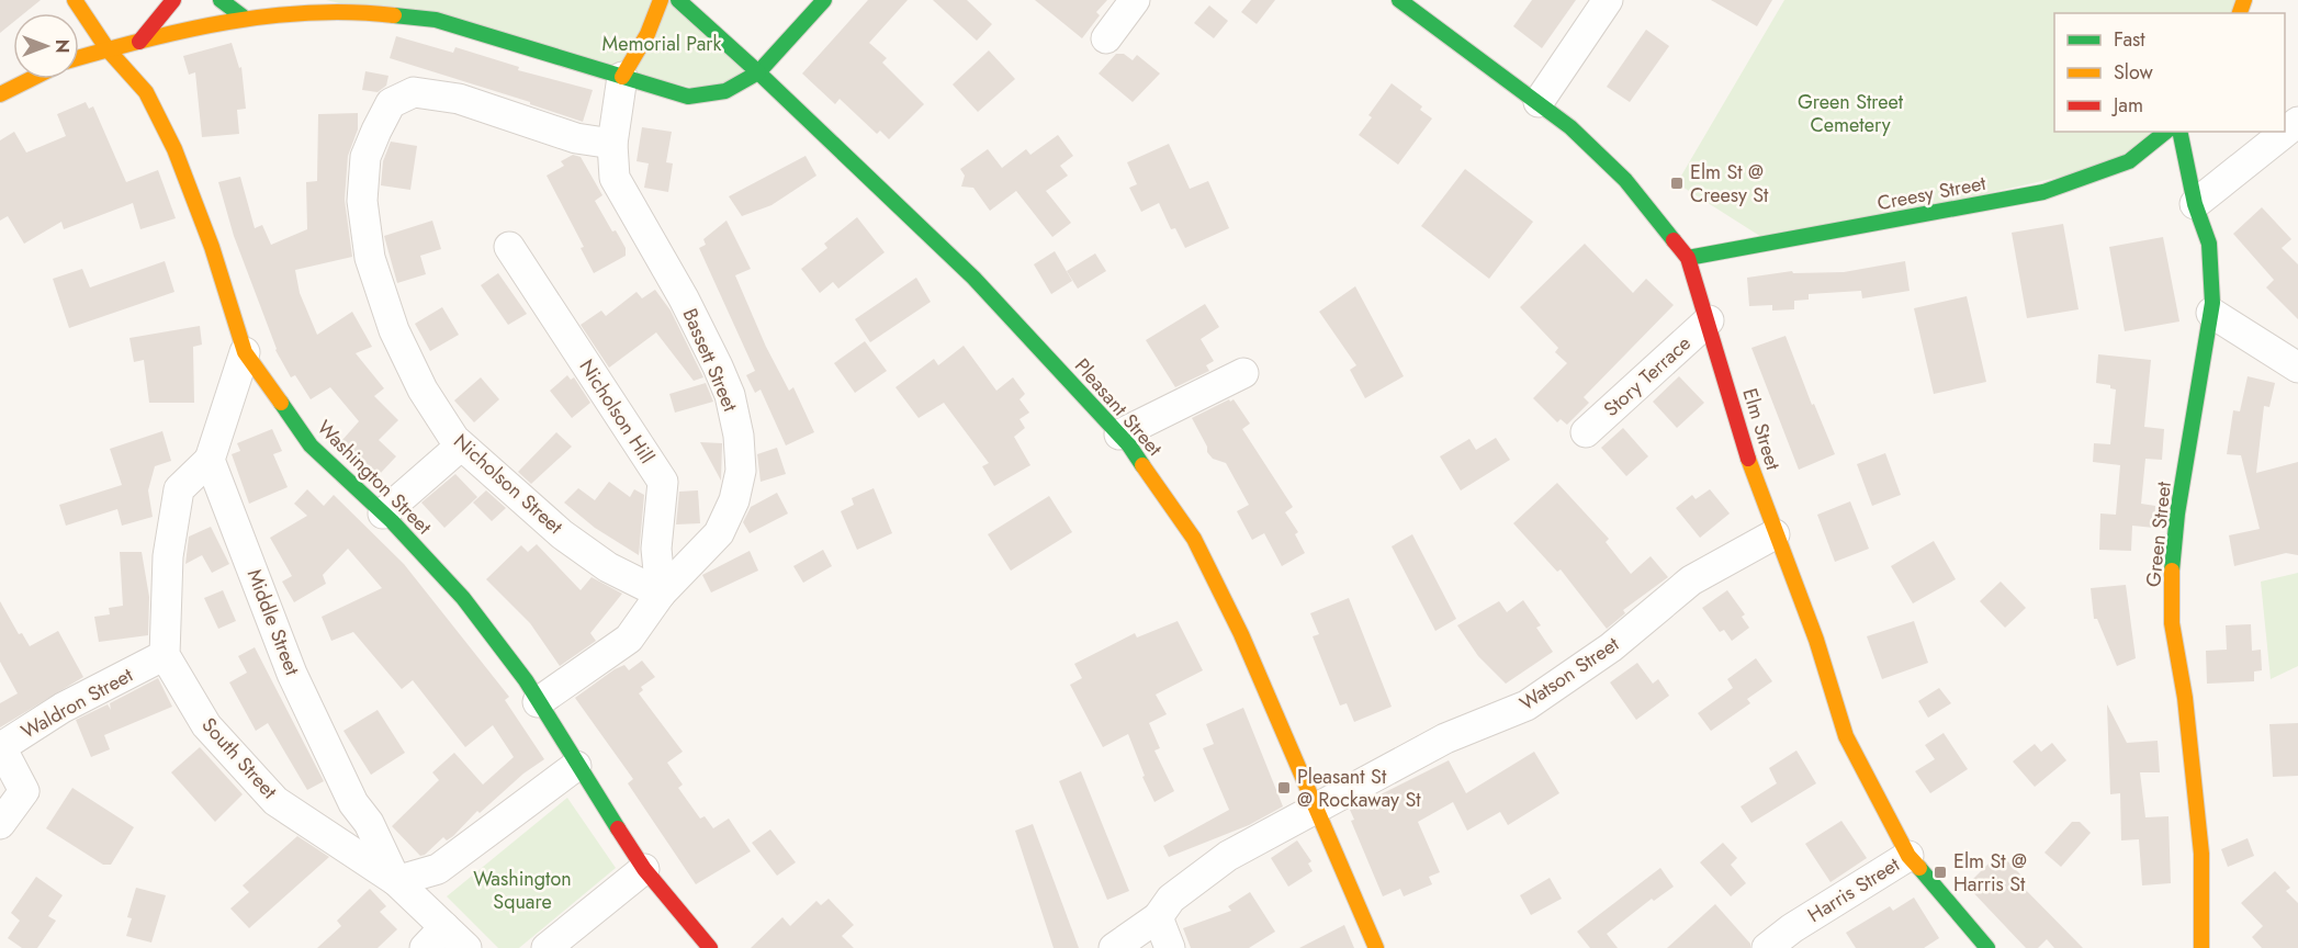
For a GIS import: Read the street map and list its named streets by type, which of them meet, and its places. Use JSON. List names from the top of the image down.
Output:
{
  "streets": {
    "main road": [
      "Creesy Street",
      "Bassett Street",
      "Pleasant Street",
      "Elm Street",
      "Washington Street",
      "Green Street"
    ],
    "street": [
      "Story Terrace",
      "Nicholson Hill",
      "Nicholson Street",
      "Middle Street",
      "Watson Street",
      "Waldron Street",
      "South Street",
      "Harris Street"
    ]
  },
  "crossings": [
    ["Creesy Street", "Elm Street"],
    ["Bassett Street", "Nicholson Hill"],
    ["Bassett Street", "Washington Street"],
    ["Bassett Street", "Nicholson Street"],
    ["Story Terrace", "Elm Street"],
    ["Pleasant Street", "Watson Street"],
    ["Nicholson Hill", "Nicholson Street"],
    ["Elm Street", "Watson Street"],
    ["Elm Street", "Harris Street"],
    ["Middle Street", "South Street"],
    ["Waldron Street", "South Street"]
  ],
  "parks": ["Memorial Park", "Green Street Cemetery", "Washington Square"],
  "places": {
    "transit": ["Elm St @ Creesy St", "Pleasant St @ Rockaway St", "Elm St @ Harris St"]
  },
  "legend": ["Fast", "Slow", "Jam"],
  "north": "right"
}
